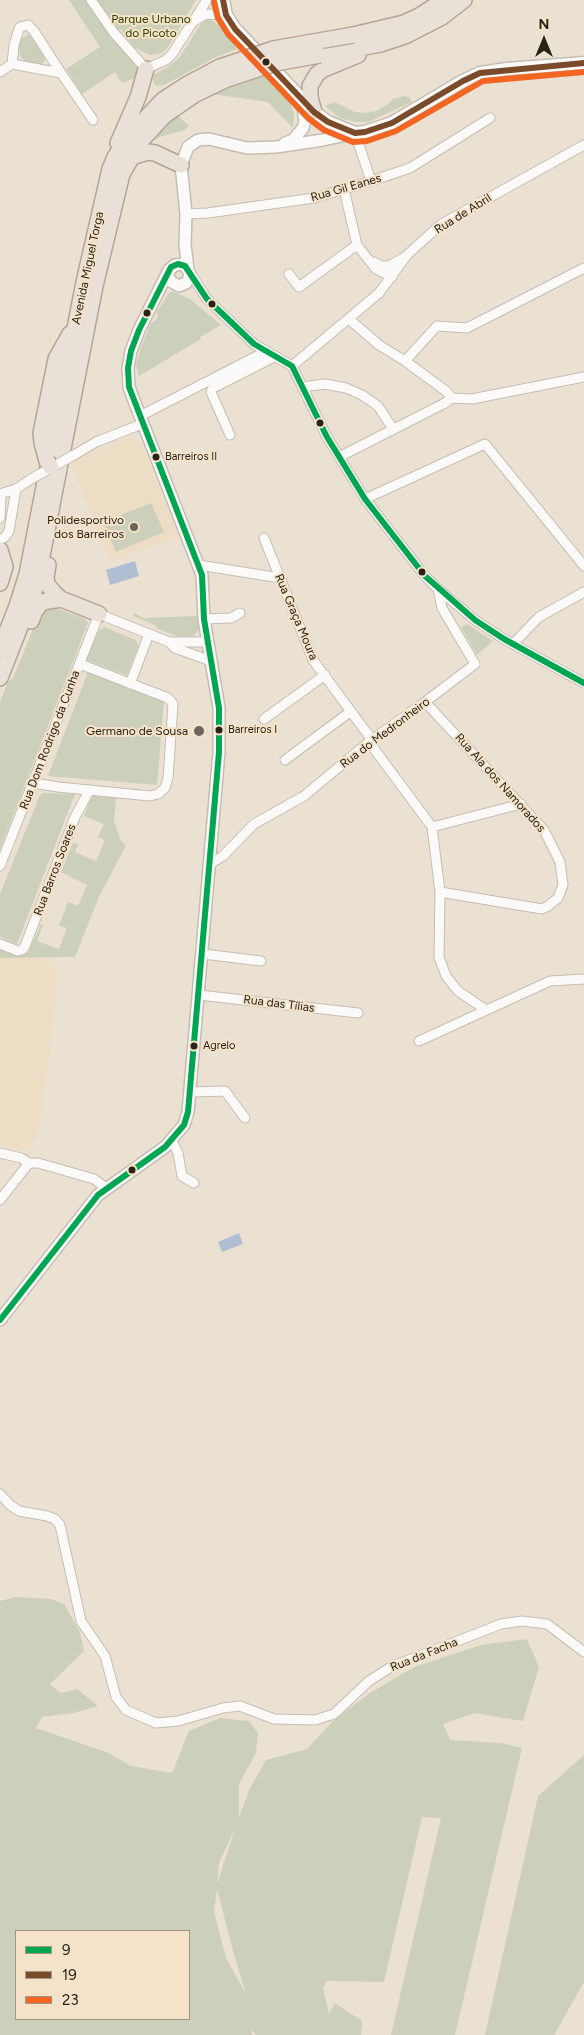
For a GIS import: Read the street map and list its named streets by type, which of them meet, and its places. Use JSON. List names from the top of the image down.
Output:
{
  "streets": {
    "highway": ["Avenida Miguel Torga"],
    "street": [
      "Rua Gil Eanes",
      "Rua de Abril",
      "Rua Graça Moura",
      "Rua do Medronheiro",
      "Rua Dom Rodrigo da Cunha",
      "Rua Ala dos Namorados",
      "Rua Barros Soares",
      "Rua das Tílias",
      "Rua da Facha"
    ]
  },
  "crossings": [
    ["Rua Graça Moura", "Rua do Medronheiro"],
    ["Rua do Medronheiro", "Rua Ala dos Namorados"]
  ],
  "parks": ["Parque Urbano do Picoto"],
  "places": [
    "Barreiros II",
    "Polidesportivo dos Barreiros",
    "Barreiros I",
    "Germano de Sousa",
    "Agrelo"
  ],
  "lines": ["transit line 19", "transit line 23", "transit line 9"],
  "legend": ["9", "19", "23"],
  "north": "top"
}
